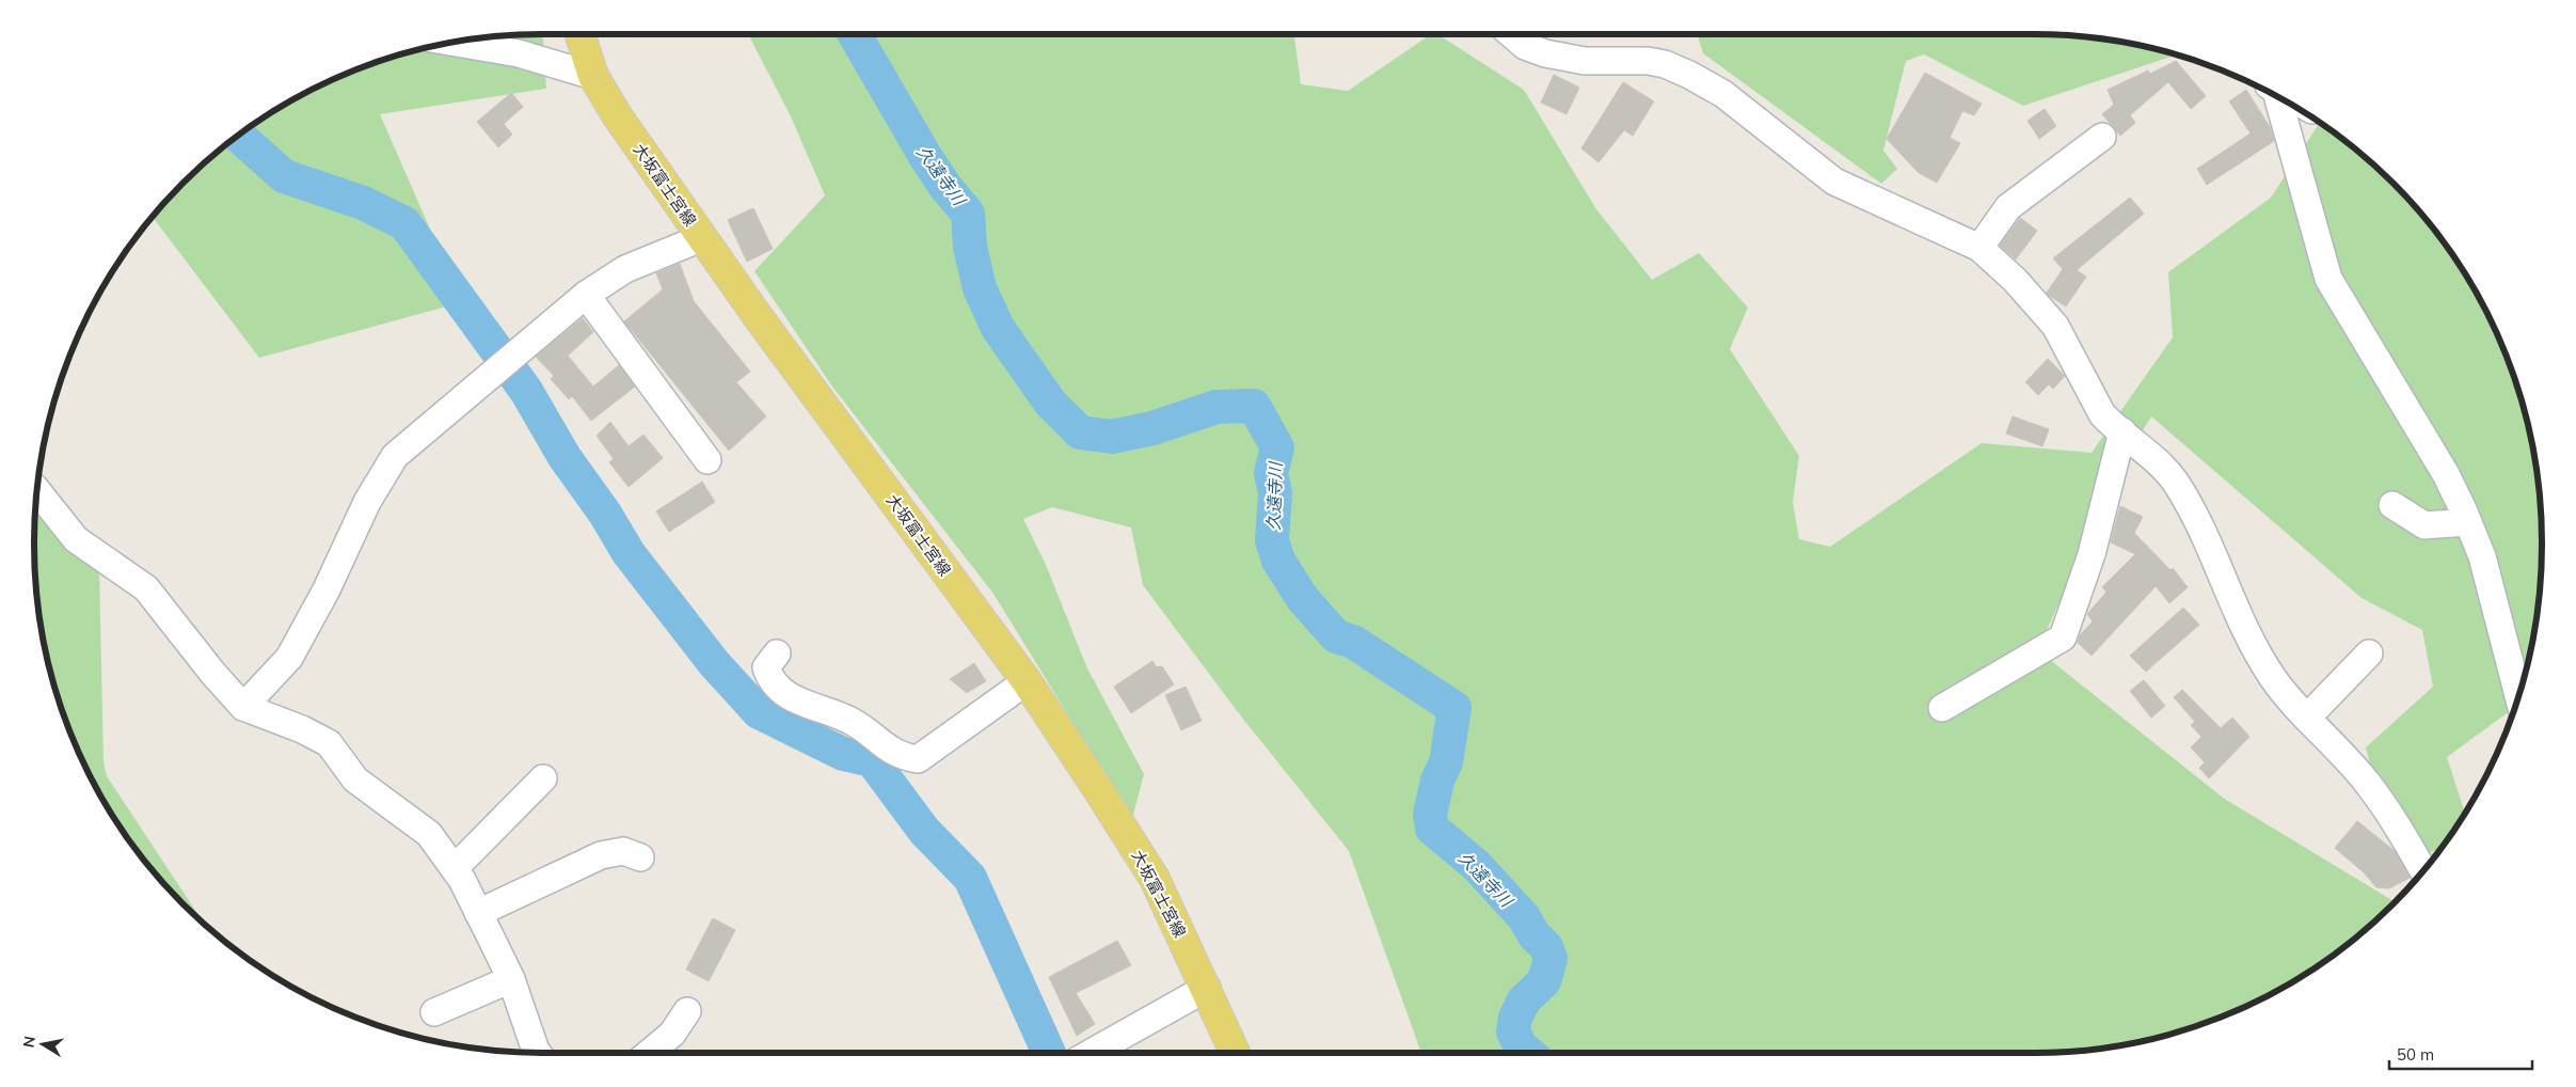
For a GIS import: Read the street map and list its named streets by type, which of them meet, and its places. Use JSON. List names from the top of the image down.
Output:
{
  "streets": {
    "main road": ["大坂富士宮線"]
  },
  "water": ["久遠寺川"],
  "scale_bar": "50 m",
  "north": "left"
}
